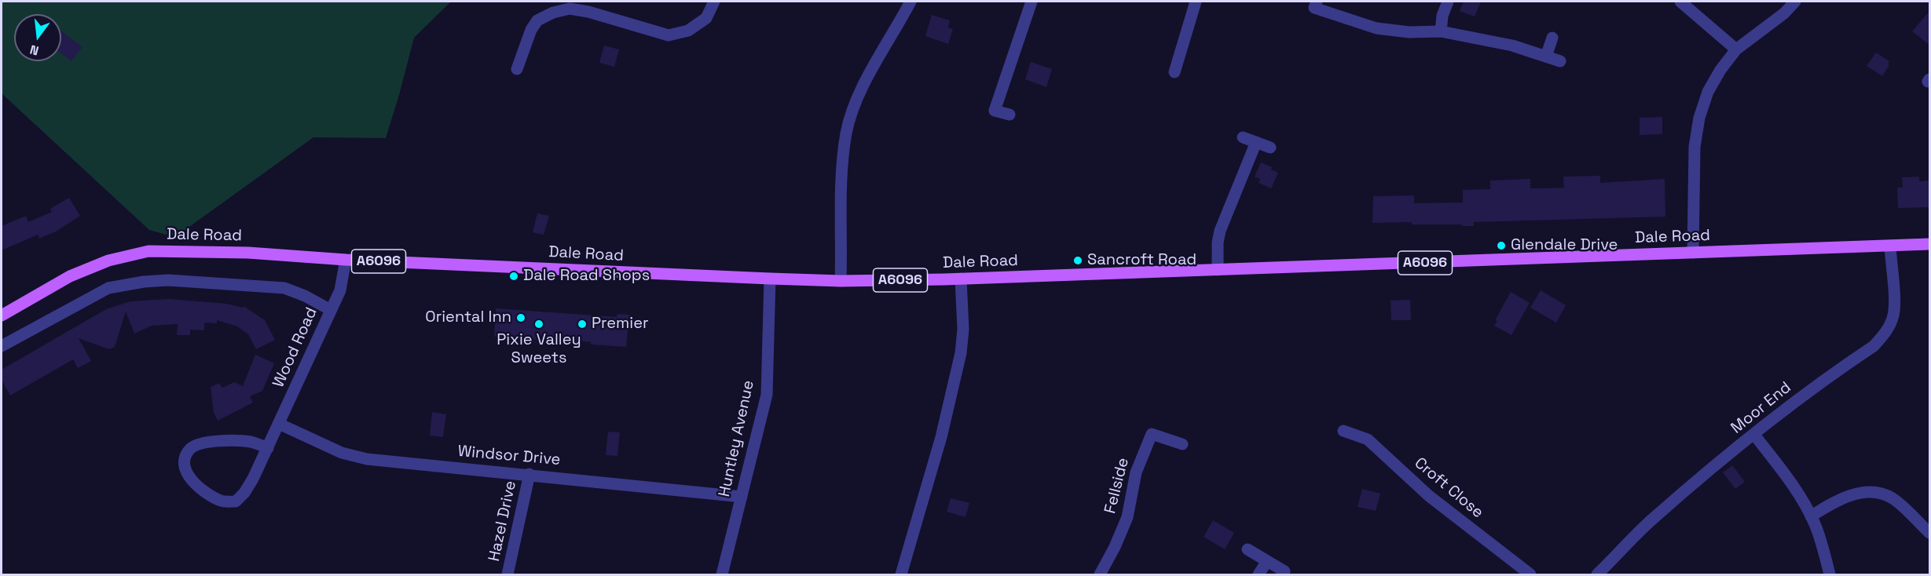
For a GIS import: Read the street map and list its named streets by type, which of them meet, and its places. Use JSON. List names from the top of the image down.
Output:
{
  "streets": {
    "main road": ["Dale Road", "A6096"],
    "street": [
      "Wood Road",
      "Moor End",
      "Huntley Avenue",
      "Windsor Drive",
      "Fellside",
      "Croft Close",
      "Hazel Drive"
    ]
  },
  "crossings": [
    ["Dale Road", "A6096"],
    ["Dale Road", "Wood Road"],
    ["Dale Road", "Moor End"],
    ["Dale Road", "Huntley Avenue"],
    ["A6096", "Moor End"],
    ["Wood Road", "Windsor Drive"],
    ["Huntley Avenue", "Windsor Drive"],
    ["Windsor Drive", "Hazel Drive"]
  ],
  "places": [
    "Glendale Drive",
    "Sancroft Road",
    "Dale Road Shops",
    "Oriental Inn",
    "Pixie Valley Sweets",
    "Premier"
  ],
  "north": "bottom"
}
